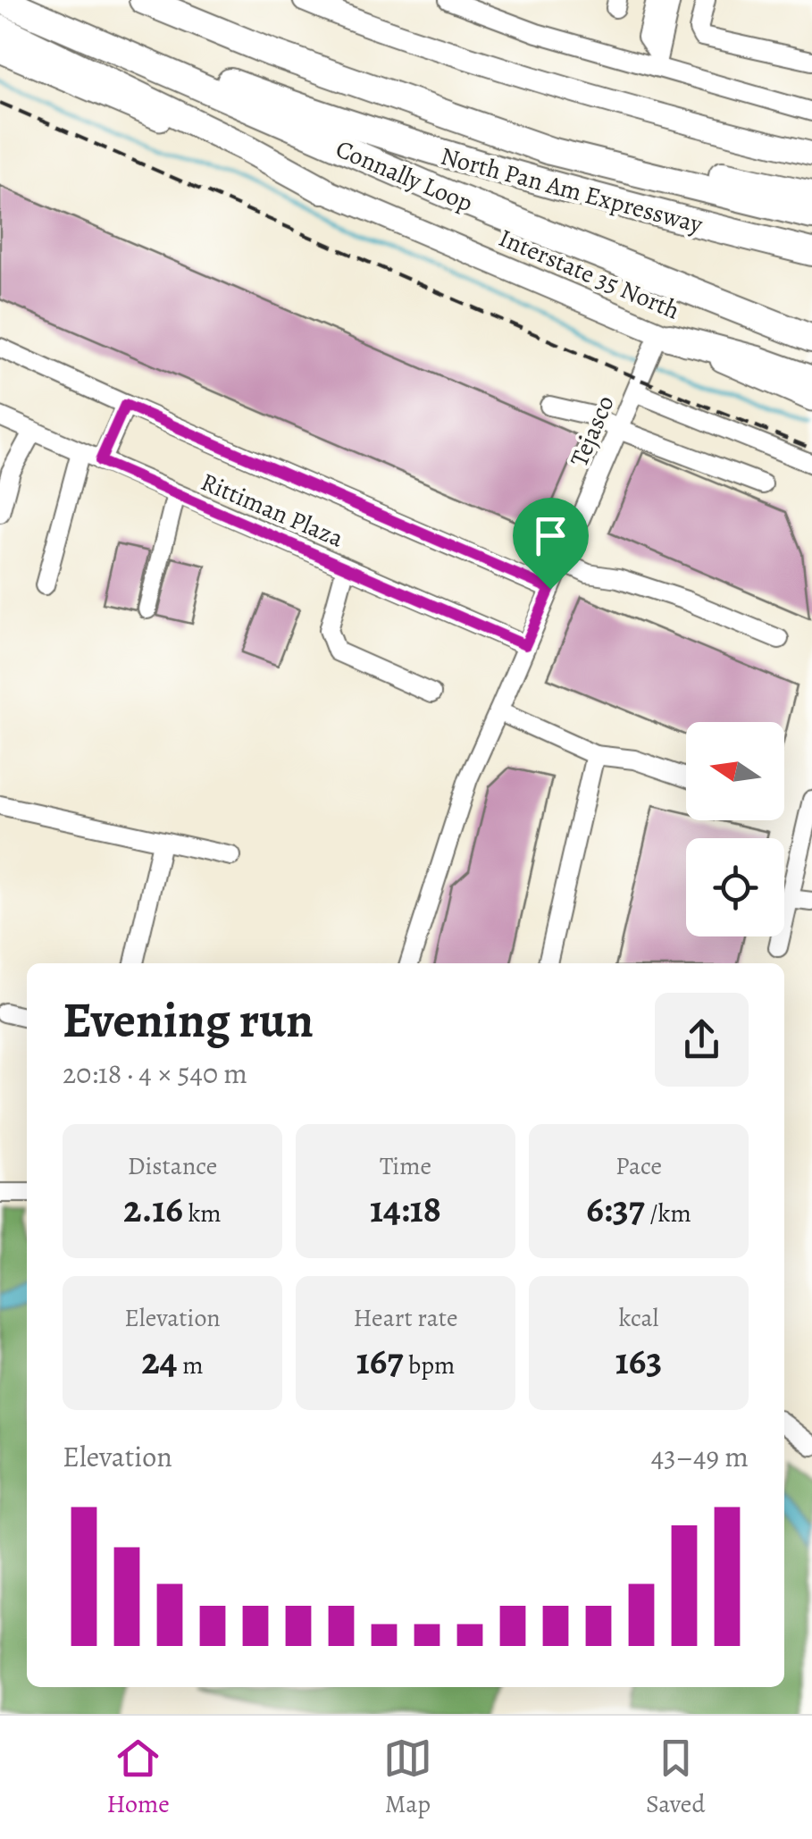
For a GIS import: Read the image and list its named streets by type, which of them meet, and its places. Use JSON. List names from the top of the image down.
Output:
{
  "streets": {
    "highway": ["Connally Loop", "North Pan Am Expressway"],
    "main road": ["Interstate 35 North"],
    "street": ["Tejasco", "Rittiman Plaza"]
  },
  "crossings": [
    ["Interstate 35 North", "Tejasco"],
    ["Tejasco", "Rittiman Plaza"]
  ],
  "north": "left",
  "page": {
    "heading": ["Evening run", "20:18 · 4 × 540 m"],
    "stats": [
      ["Distance", "2.16 km"],
      ["Time", "14:18"],
      ["Pace", "6:37 /km"],
      ["Elevation", "24 m"],
      ["Heart rate", "167 bpm"],
      ["kcal", "163"]
    ],
    "chart": ["Elevation", "43–49 m"],
    "tabs": ["Home", "Map", "Saved"]
  }
}
